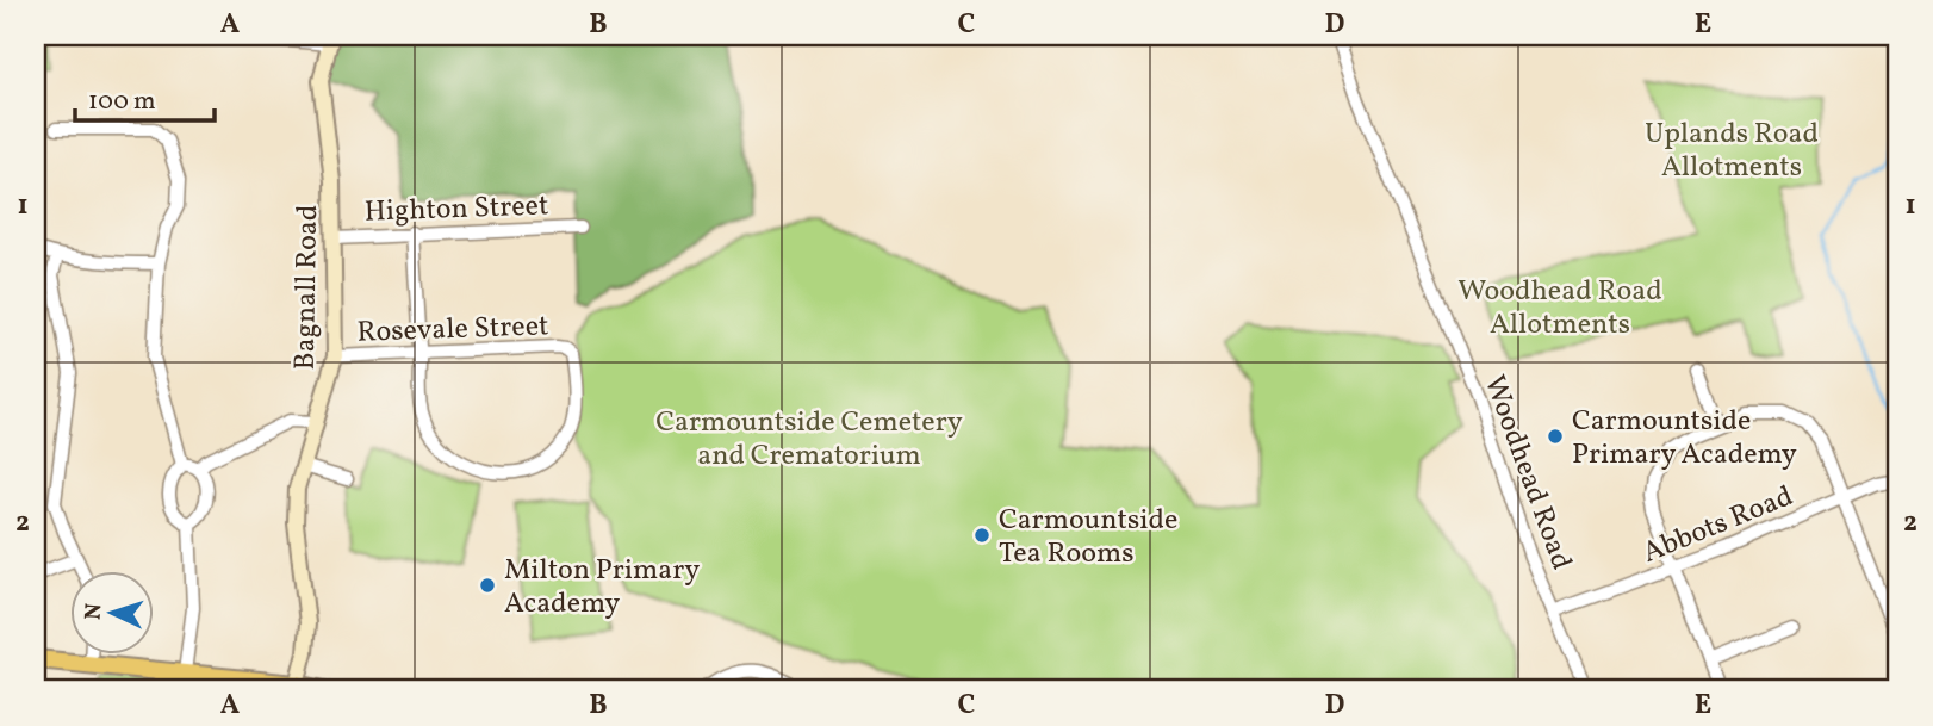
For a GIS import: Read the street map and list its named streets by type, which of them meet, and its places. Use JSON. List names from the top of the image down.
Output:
{
  "streets": {
    "street": [
      "Highton Street",
      "Bagnall Road",
      "Rosevale Street",
      "Woodhead Road",
      "Abbots Road"
    ]
  },
  "crossings": [
    ["Highton Street", "Bagnall Road"],
    ["Bagnall Road", "Rosevale Street"],
    ["Woodhead Road", "Abbots Road"]
  ],
  "parks": ["Uplands Road Allotments", "Woodhead Road Allotments", "Carmountside Cemetery and Crematorium"],
  "places": ["Carmountside Primary Academy", "Carmountside Tea Rooms", "Milton Primary Academy"],
  "scale_bar": "100 m",
  "north": "left",
  "grid": {
    "columns": [
      "A",
      "B",
      "C",
      "D",
      "E"
    ],
    "rows": ["1", "2"]
  }
}
